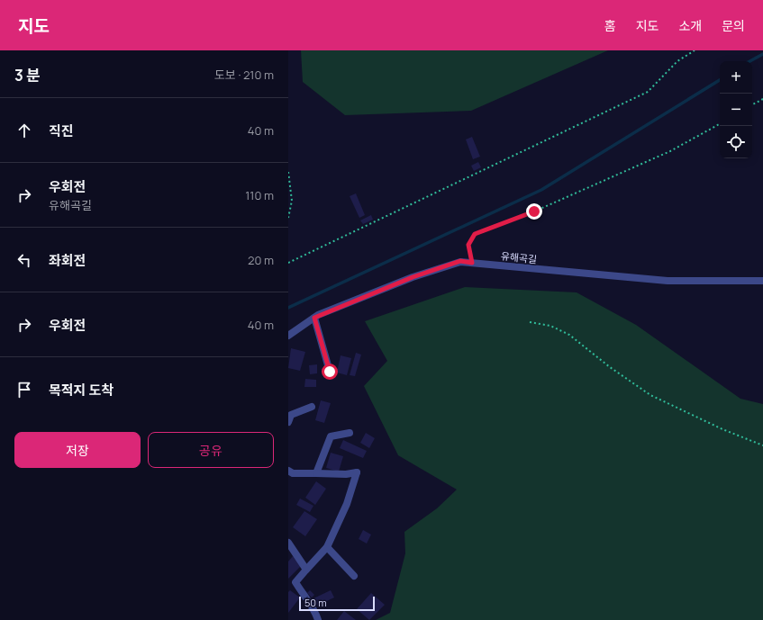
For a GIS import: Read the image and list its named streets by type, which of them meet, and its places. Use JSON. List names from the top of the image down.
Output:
{
  "streets": {
    "street": ["유해곡길"]
  },
  "scale_bar": "50 m",
  "page": {
    "header": "지도",
    "nav": [
      "홈",
      "지도",
      "소개",
      "문의"
    ],
    "heading": ["3 분", "도보 · 210 m"],
    "map_buttons": ["+", "−"],
    "list": [
      ["직진", "40 m"],
      ["우회전", "유해곡길", "110 m"],
      ["좌회전", "20 m"],
      ["우회전", "40 m"],
      "목적지 도착"
    ],
    "buttons": ["저장", "공유"],
    "scale": "50 m"
  }
}
